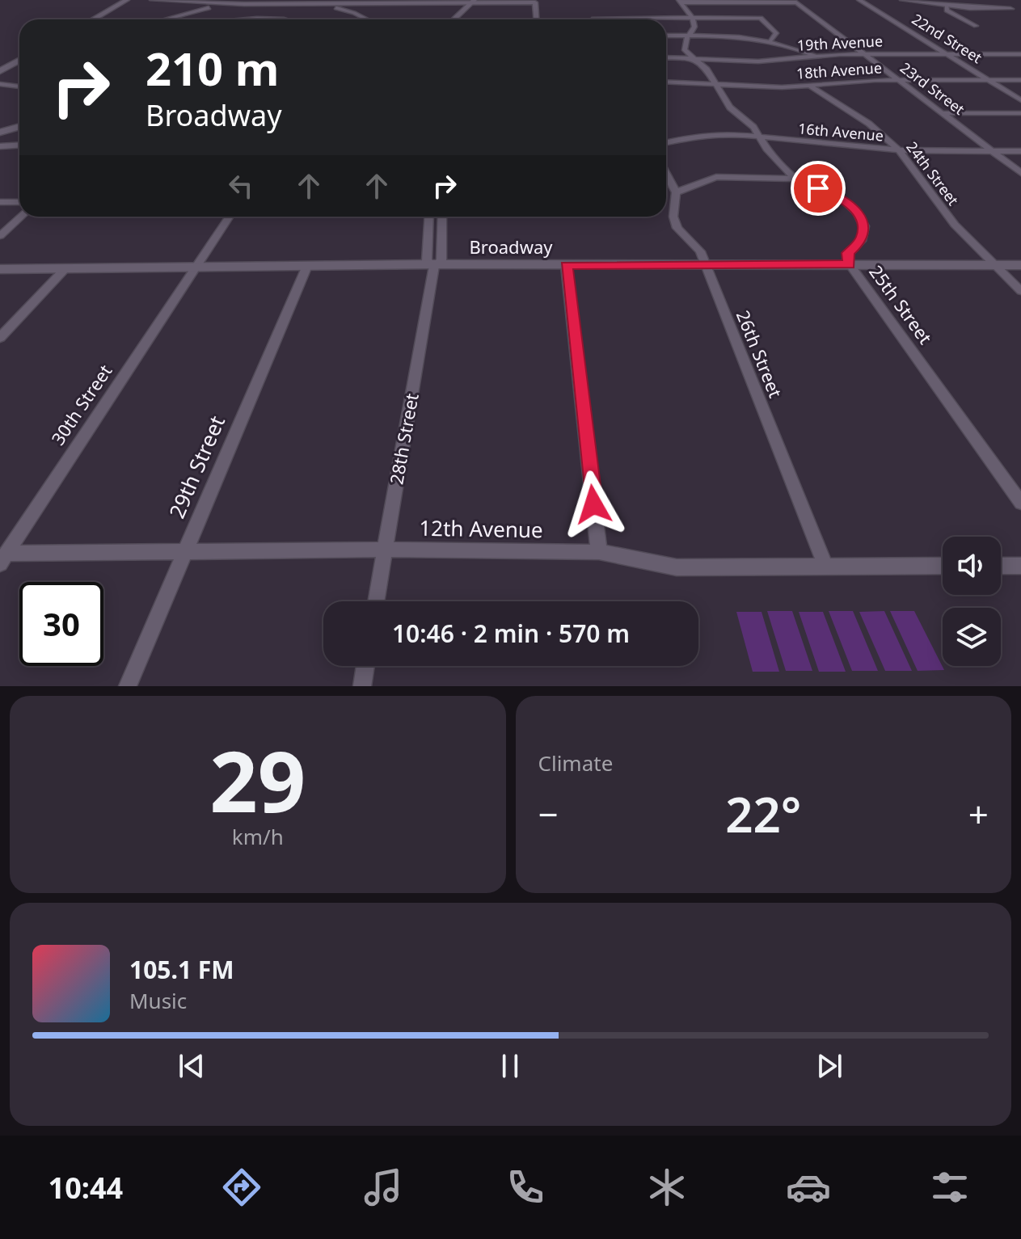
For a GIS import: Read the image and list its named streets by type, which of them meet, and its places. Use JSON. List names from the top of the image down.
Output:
{
  "streets": {
    "main road": ["Broadway"],
    "street": [
      "22nd Street",
      "19th Avenue",
      "18th Avenue",
      "23rd Street",
      "16th Avenue",
      "24th Street",
      "25th Street",
      "26th Street",
      "30th Street",
      "28th Street",
      "29th Street",
      "12th Avenue"
    ]
  },
  "crossings": [
    ["22nd Street", "19th Avenue"],
    ["22nd Street", "18th Avenue"],
    ["19th Avenue", "23rd Street"],
    ["19th Avenue", "25th Street"],
    ["18th Avenue", "23rd Street"],
    ["18th Avenue", "24th Street"],
    ["18th Avenue", "25th Street"],
    ["23rd Street", "16th Avenue"],
    ["16th Avenue", "24th Street"],
    ["16th Avenue", "25th Street"],
    ["24th Street", "Broadway"],
    ["Broadway", "25th Street"],
    ["Broadway", "26th Street"],
    ["Broadway", "30th Street"],
    ["Broadway", "28th Street"],
    ["Broadway", "29th Street"],
    ["26th Street", "12th Avenue"],
    ["30th Street", "12th Avenue"],
    ["28th Street", "12th Avenue"],
    ["29th Street", "12th Avenue"]
  ],
  "page": {
    "turn": ["210 m", "Broadway"],
    "limit": "30",
    "trip": "10:46 · 2 min · 570 m",
    "tile": [
      ["29", "km/h"],
      "Climate"
    ],
    "heat": ["−", "22°", "+"],
    "song": ["105.1 FM", "Music"],
    "tabs": "10:44"
  }
}
